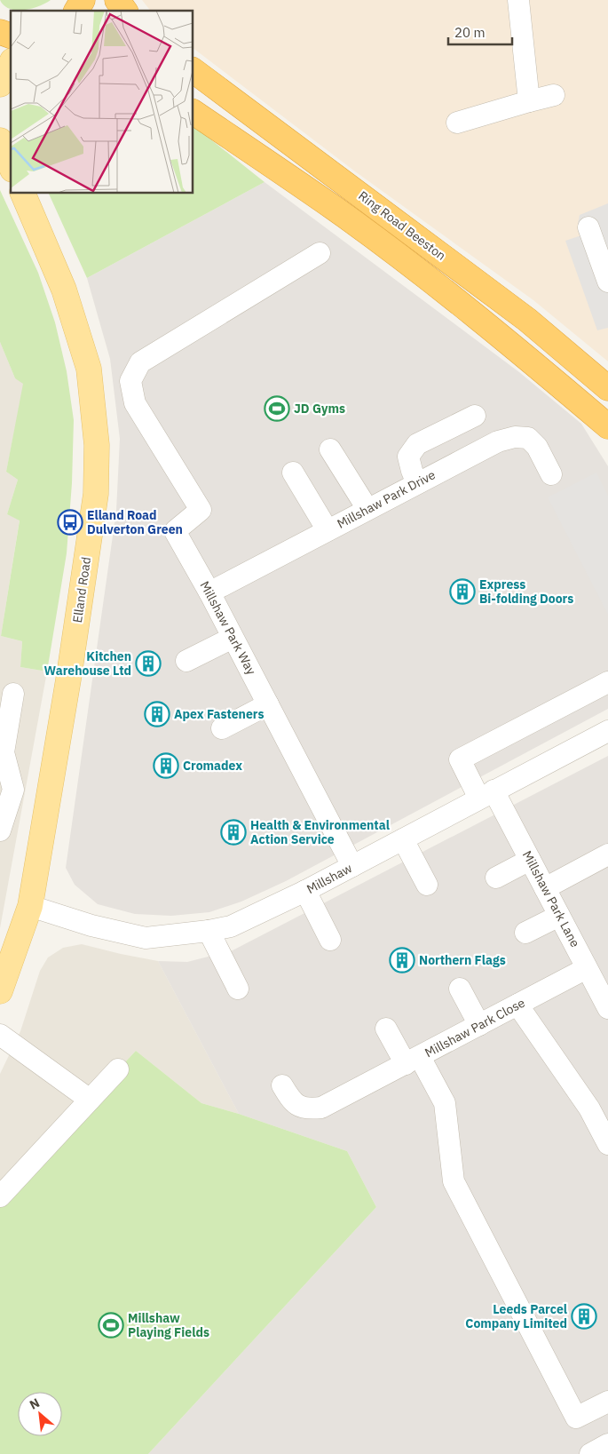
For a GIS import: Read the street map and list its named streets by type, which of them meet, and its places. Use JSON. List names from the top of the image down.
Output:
{
  "streets": {
    "highway": ["Ring Road Beeston"],
    "main road": ["Elland Road"],
    "street": [
      "Millshaw Park Drive",
      "Millshaw Park Way",
      "Millshaw",
      "Millshaw Park Lane",
      "Millshaw Park Close"
    ]
  },
  "crossings": [
    ["Millshaw Park Drive", "Millshaw Park Way"],
    ["Elland Road", "Millshaw"],
    ["Millshaw Park Way", "Millshaw"],
    ["Millshaw", "Millshaw Park Lane"],
    ["Millshaw Park Lane", "Millshaw Park Close"]
  ],
  "places": {
    "sports": ["JD Gyms", "Millshaw Playing Fields"],
    "bus stop": ["Elland Road Dulverton Green"],
    "building": [
      "Express Bi-folding Doors",
      "Kitchen Warehouse Ltd",
      "Apex Fasteners",
      "Cromadex",
      "Health & Environmental Action Service",
      "Northern Flags",
      "Leeds Parcel Company Limited"
    ]
  },
  "scale_bar": "20 m",
  "north": "top left"
}
